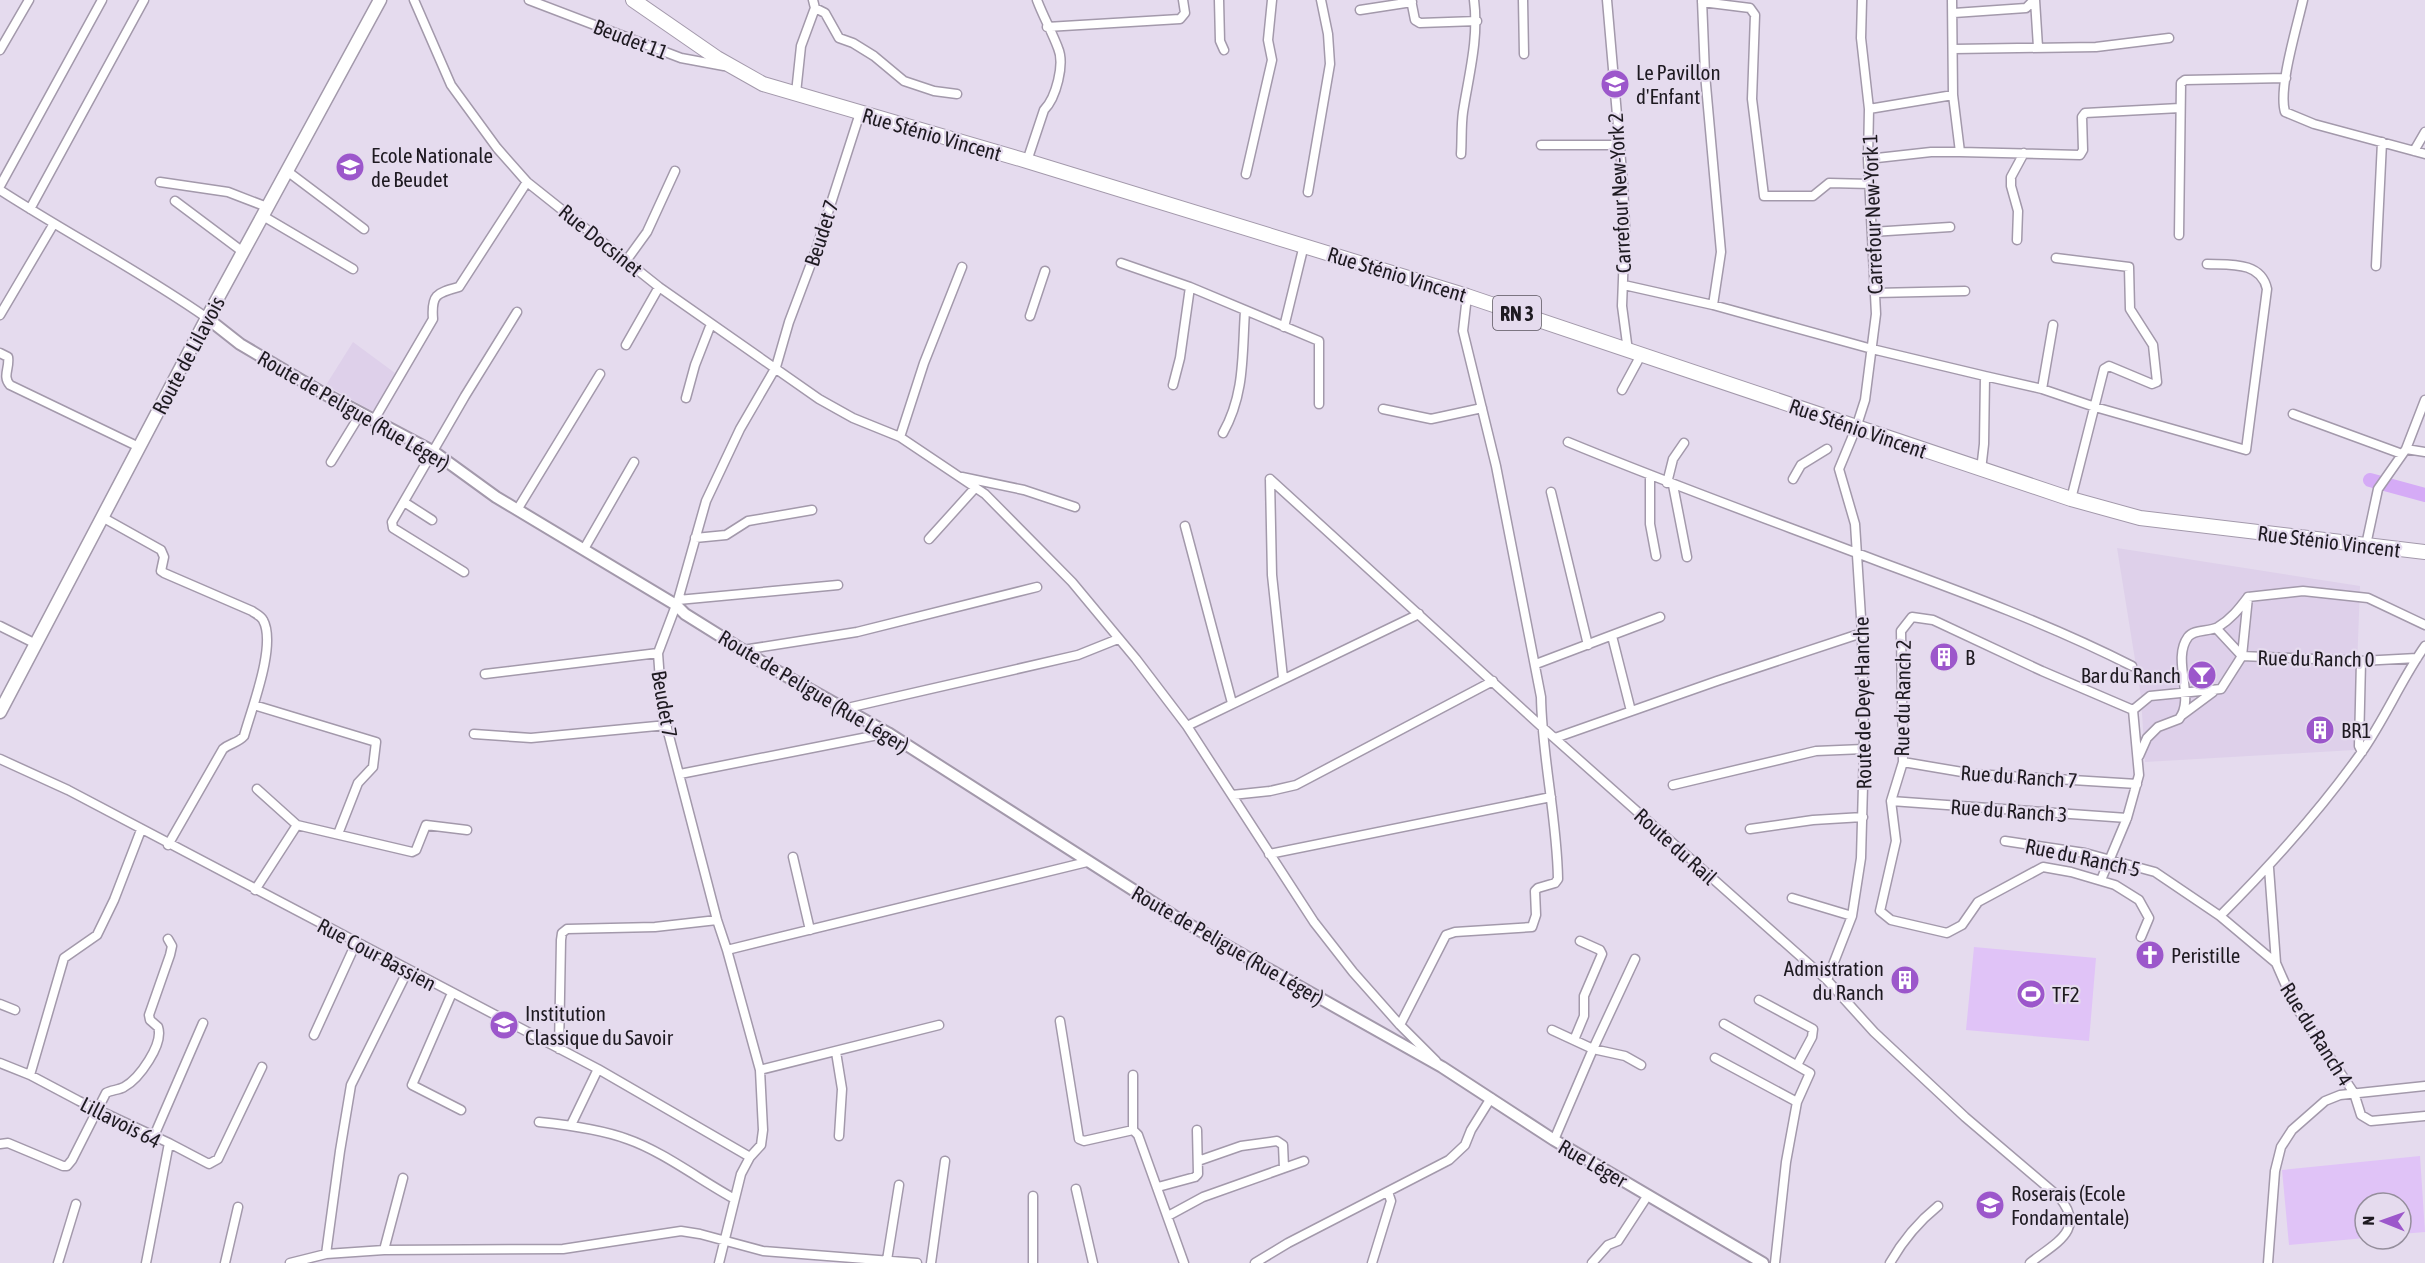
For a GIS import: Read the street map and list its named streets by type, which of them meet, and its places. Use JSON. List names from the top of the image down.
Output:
{
  "streets": {
    "main road": ["Rue Sténio Vincent", "RN 3", "Route de Lilavois"],
    "street": [
      "Beudet 11",
      "Carrefour New-York 2",
      "Carrefour New-York 1",
      "Beudet 7",
      "Rue Docsinet",
      "Route de Peligue (Rue Léger)",
      "Rue du Ranch 0",
      "Rue du Ranch 2",
      "Route de Deye Hanche",
      "Rue du Ranch 7",
      "Rue du Ranch 3",
      "Route du Rail",
      "Rue du Ranch 5",
      "Rue Cour Bassien",
      "Rue du Ranch 4",
      "Lillavois 64",
      "Rue Léger"
    ]
  },
  "crossings": [
    ["Beudet 11", "Rue Sténio Vincent"],
    ["Rue Sténio Vincent", "Carrefour New-York 2"],
    ["Rue Sténio Vincent", "Carrefour New-York 1"],
    ["Rue Sténio Vincent", "Beudet 7"],
    ["Rue Sténio Vincent", "Route de Deye Hanche"],
    ["Carrefour New-York 1", "Route de Deye Hanche"],
    ["Beudet 7", "Rue Docsinet"],
    ["Beudet 7", "Route de Peligue (Rue Léger)"],
    ["Beudet 7", "Rue Cour Bassien"],
    ["Rue Docsinet", "Rue Léger"],
    ["Route de Lilavois", "Route de Peligue (Rue Léger)"],
    ["Route de Peligue (Rue Léger)", "Rue Léger"],
    ["Rue du Ranch 2", "Rue du Ranch 7"],
    ["Rue du Ranch 2", "Rue du Ranch 3"],
    ["Route de Deye Hanche", "Route du Rail"],
    ["Rue du Ranch 5", "Rue du Ranch 4"]
  ],
  "places": {
    "school or university": [
      "Le Pavillon d'Enfant",
      "Ecole Nationale de Beudet",
      "Institution Classique du Savoir",
      "Roserais (Ecole Fondamentale)"
    ],
    "building": ["B", "BR1", "Admistration du Ranch"],
    "bar": ["Bar du Ranch"],
    "church": ["Peristille"],
    "sports": ["TF2"]
  },
  "north": "left"
}
